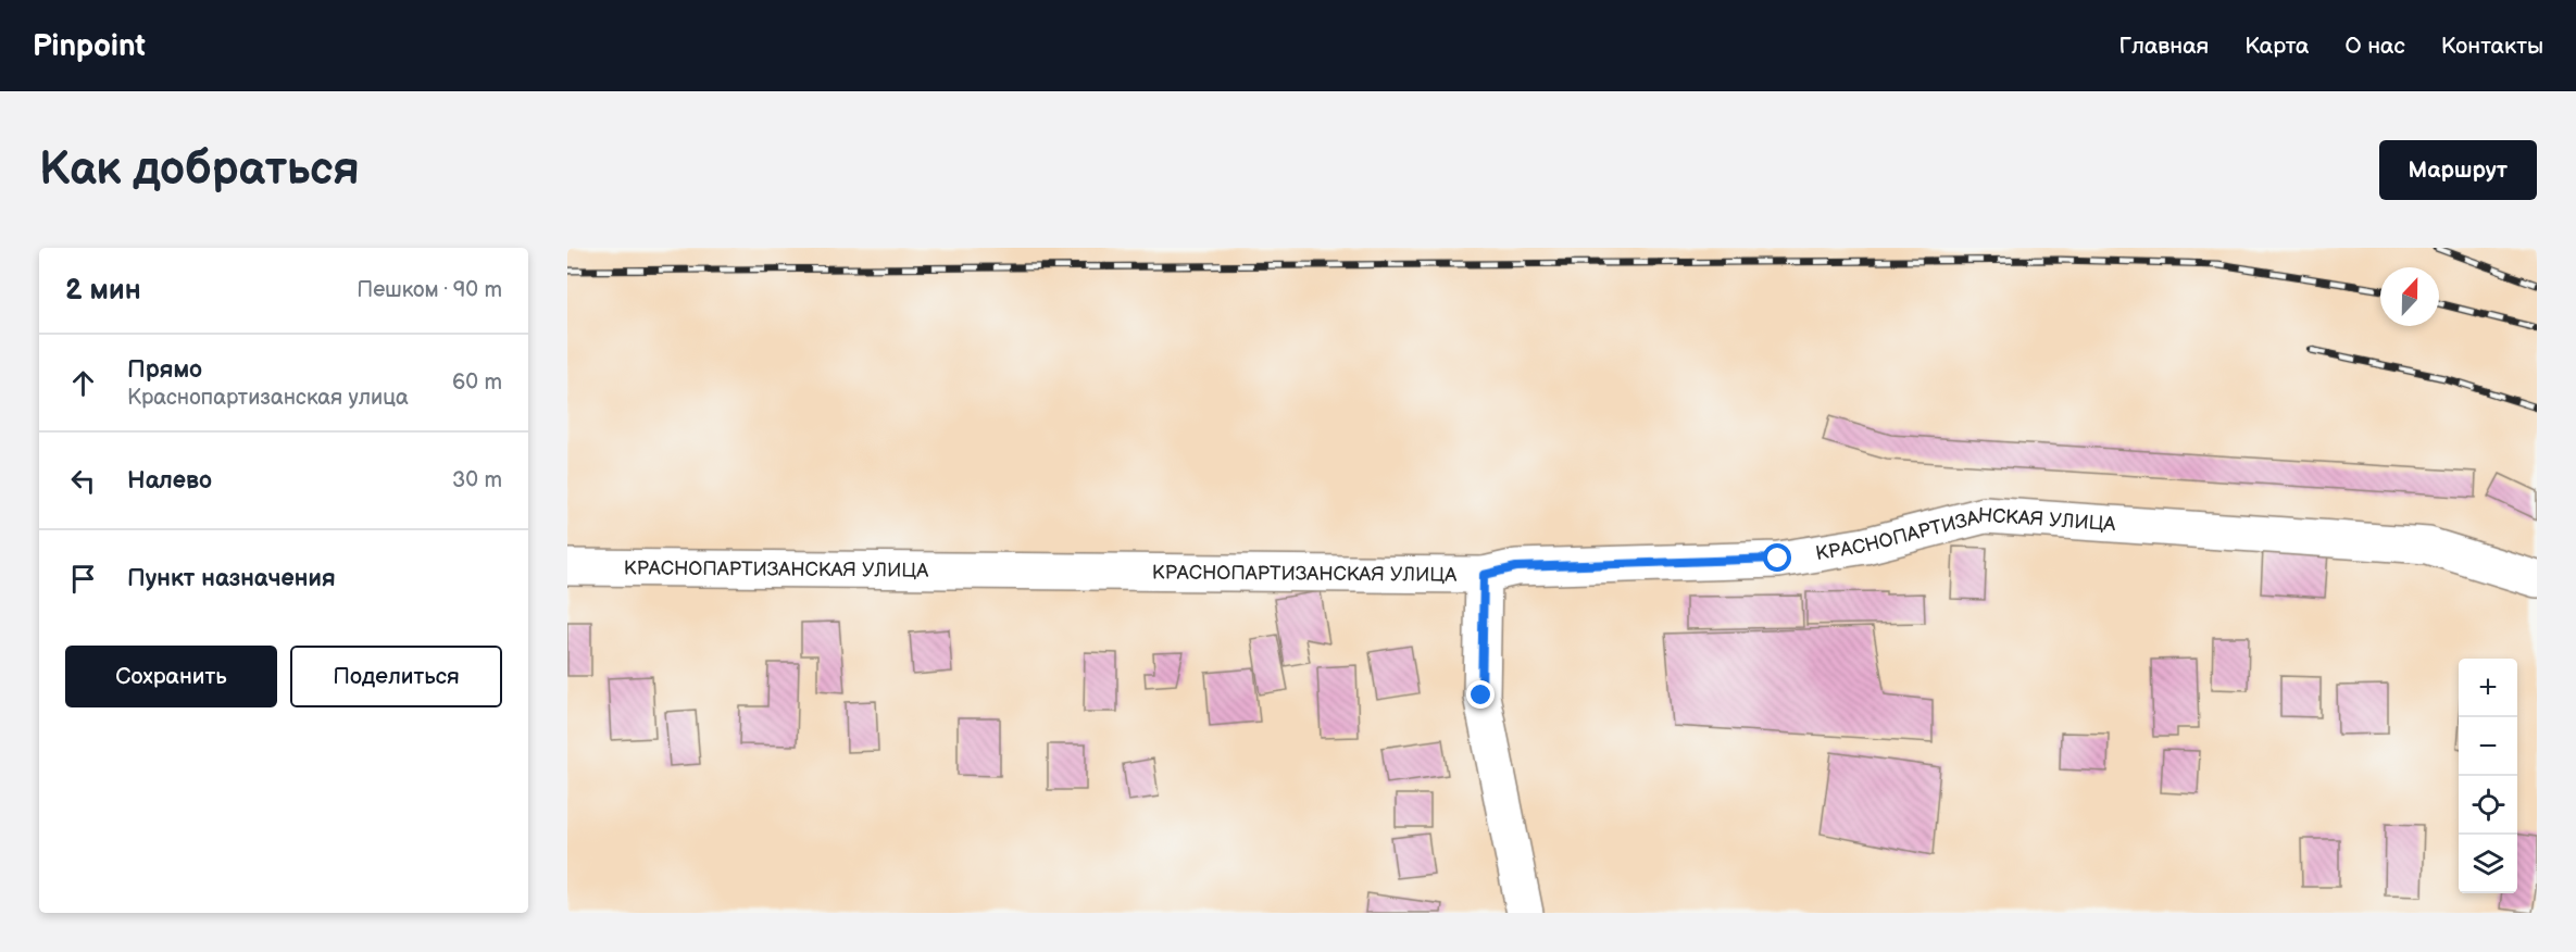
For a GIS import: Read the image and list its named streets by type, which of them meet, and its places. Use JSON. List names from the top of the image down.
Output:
{
  "streets": {
    "street": ["КРАСНОПАРТИЗАНСКАЯ УЛИЦА"]
  },
  "north": "top",
  "page": {
    "header": "Pinpoint",
    "nav": [
      "Главная",
      "Карта",
      "О нас",
      "Контакты"
    ],
    "buttons": [
      "Маршрут",
      ["Сохранить", "Поделиться"]
    ],
    "title": "Как добраться",
    "heading": ["2 мин", "Пешком · 90 m"],
    "list": [
      ["Прямо", "Краснопартизанская улица", "60 m"],
      ["Налево", "30 m"],
      "Пункт назначения"
    ],
    "map_buttons": ["+", "−"]
  }
}
